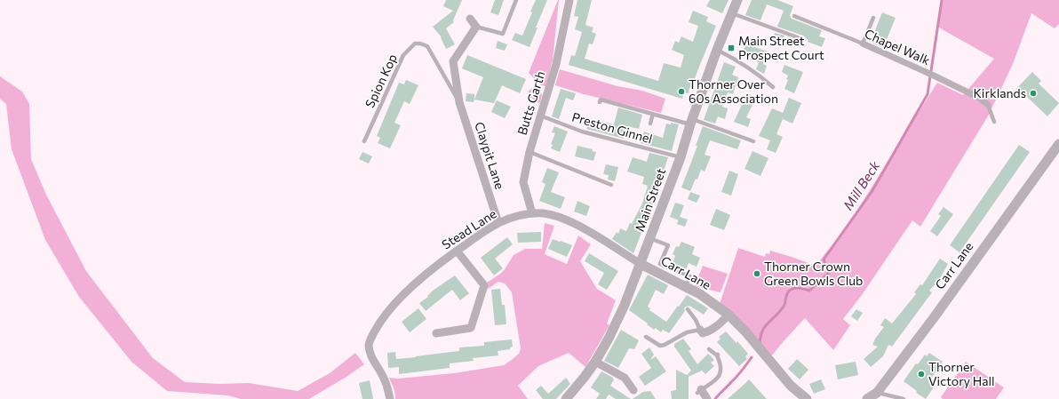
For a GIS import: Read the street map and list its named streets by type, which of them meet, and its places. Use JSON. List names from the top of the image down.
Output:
{
  "streets": {
    "street": [
      "Chapel Walk",
      "Butts Garth",
      "Claypit Lane",
      "Main Street",
      "Stead Lane",
      "Carr Lane"
    ],
    "lane": ["Spion Kop", "Preston Ginnel"]
  },
  "crossings": [
    ["Spion Kop", "Claypit Lane"],
    ["Butts Garth", "Preston Ginnel"],
    ["Butts Garth", "Stead Lane"],
    ["Preston Ginnel", "Main Street"],
    ["Claypit Lane", "Stead Lane"],
    ["Main Street", "Stead Lane"],
    ["Main Street", "Carr Lane"],
    ["Stead Lane", "Carr Lane"]
  ],
  "water": ["Mill Beck"],
  "places": {
    "transit": ["Main Street Prospect Court"],
    "other": [
      "Thorner Over 60s Association",
      "Kirklands",
      "Thorner Crown Green Bowls Club",
      "Thorner Victory Hall"
    ]
  }
}
